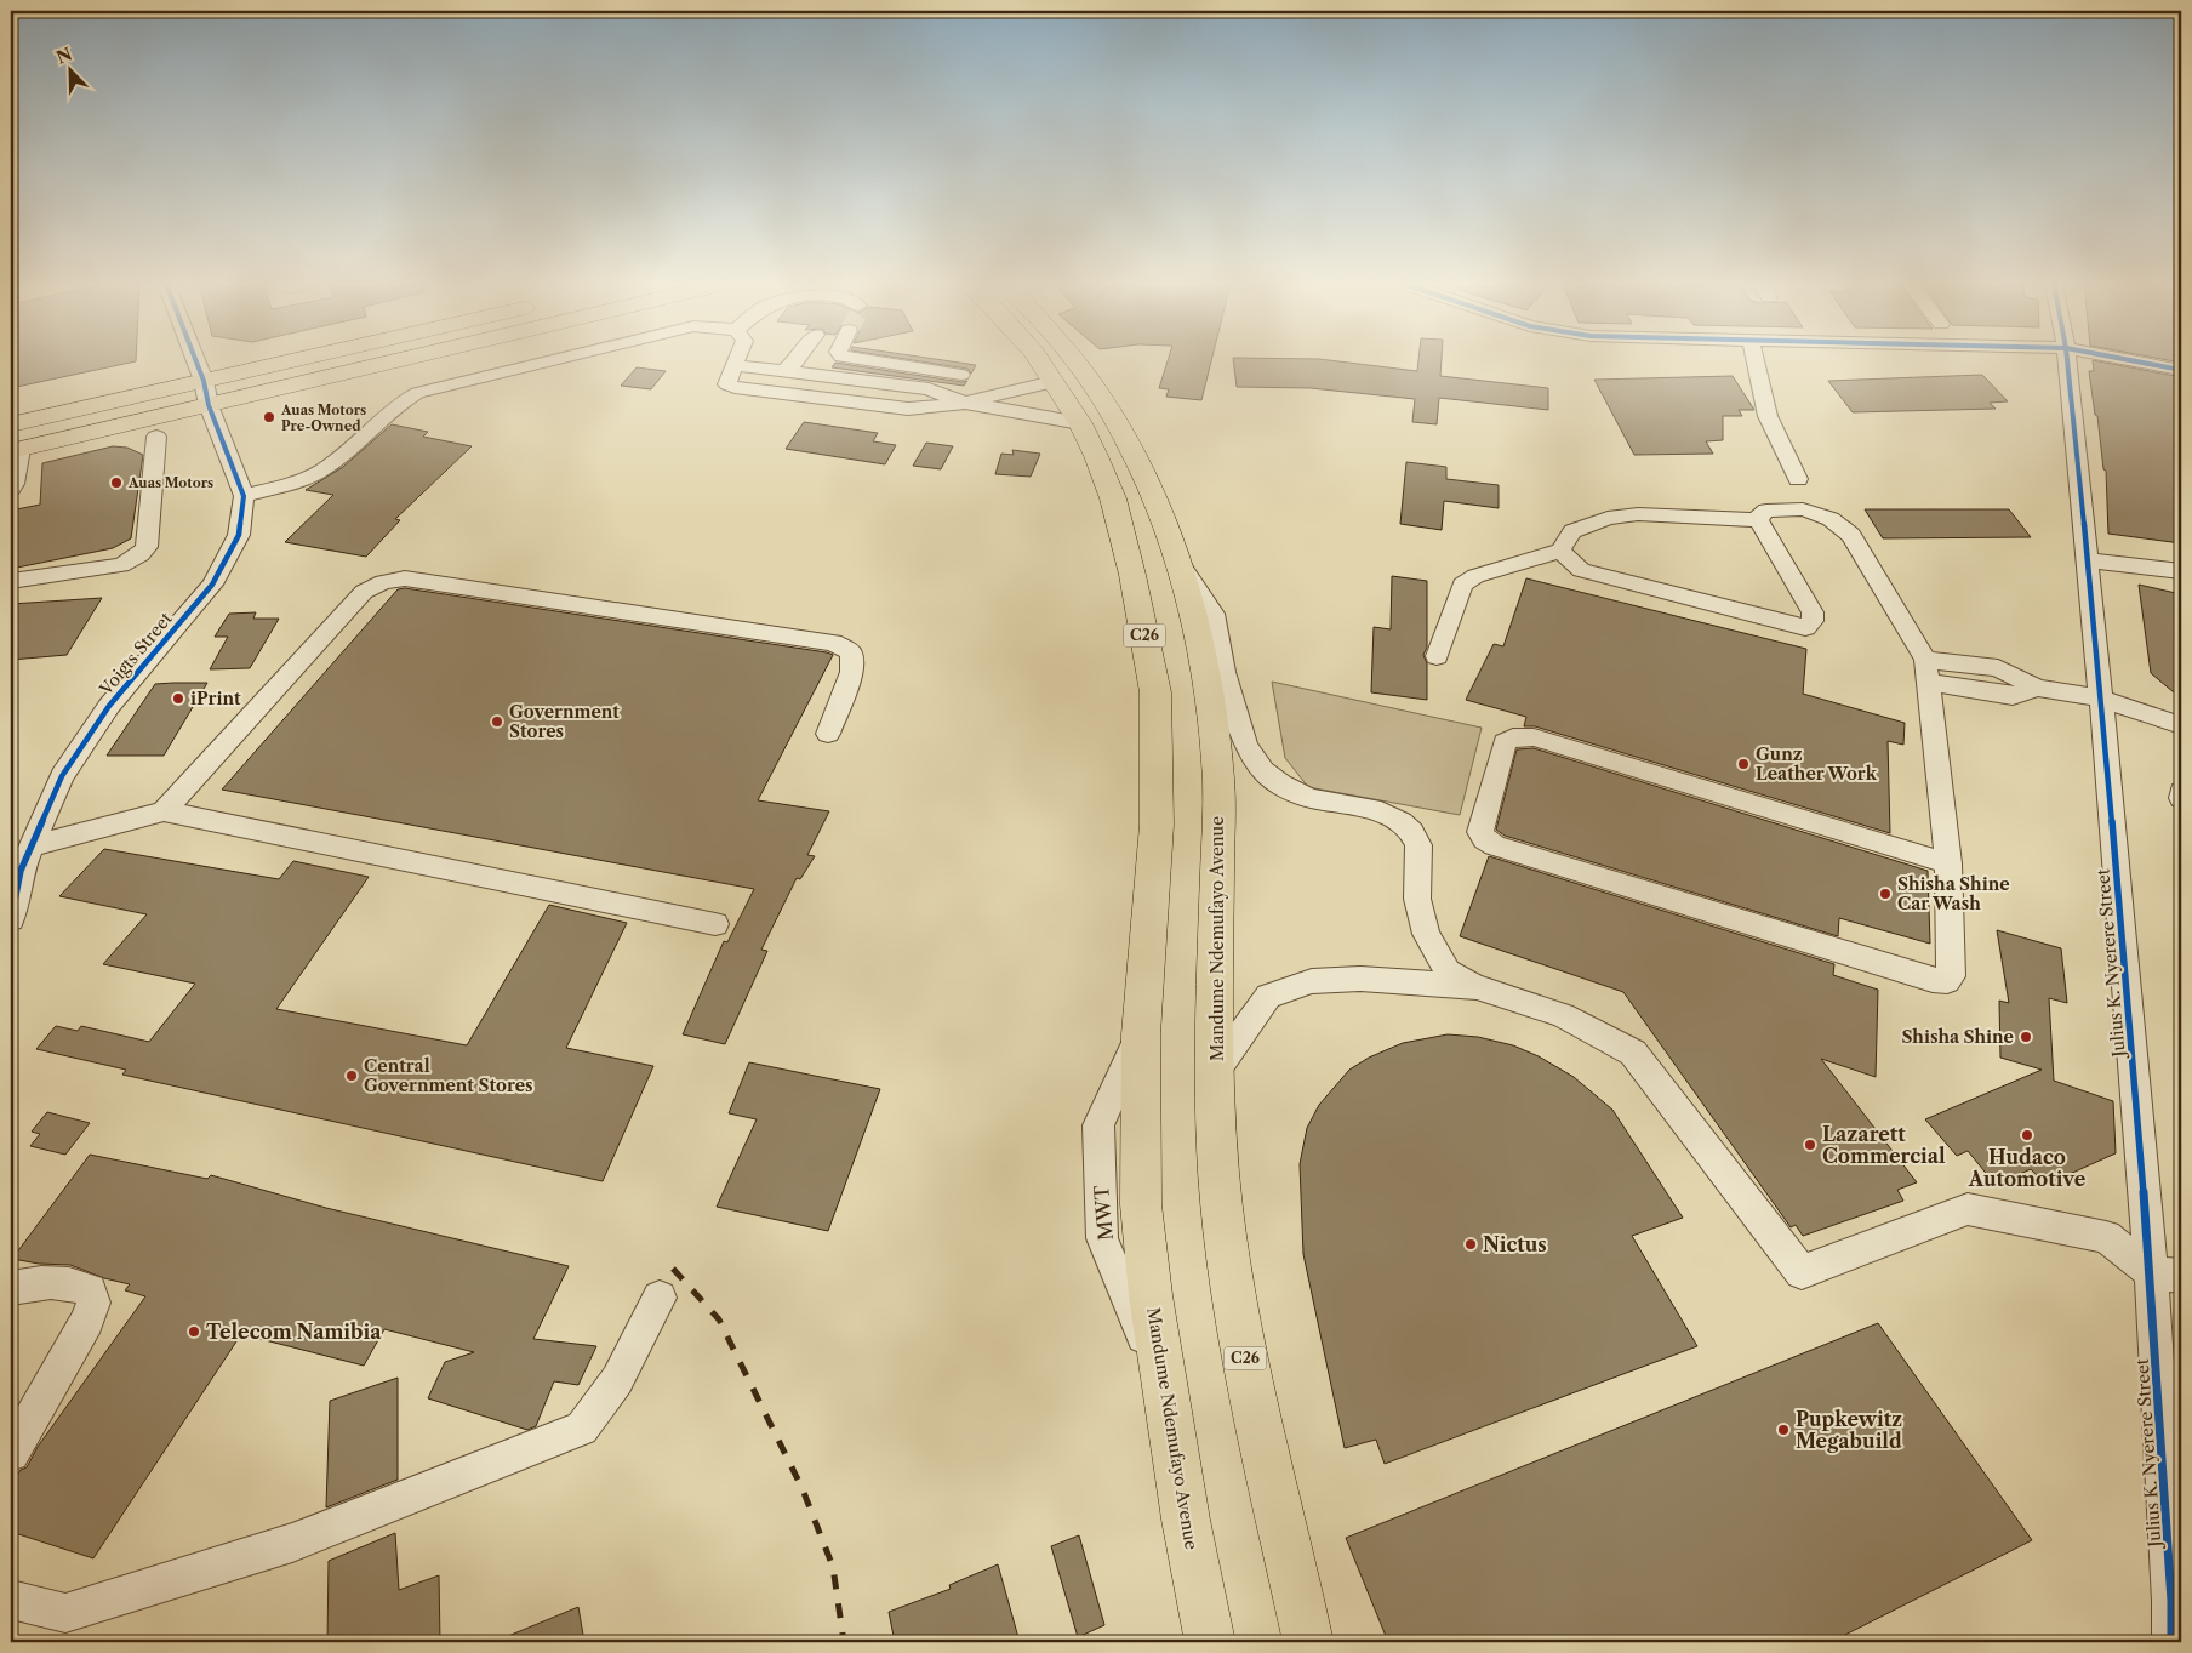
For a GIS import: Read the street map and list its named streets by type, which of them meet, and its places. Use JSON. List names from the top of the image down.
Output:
{
  "streets": {
    "main road": ["C26", "Mandume Ndemufayo Avenue"],
    "street": ["Voigts Street", "Julius K. Nyerere Street"]
  },
  "places": [
    "Auas Motors Pre-Owned",
    "Auas Motors",
    "iPrint",
    "Government Stores",
    "Gunz Leather Work",
    "Shisha Shine Car Wash",
    "Shisha Shine",
    "Central Government Stores",
    "Hudaco Automotive",
    "Lazarett Commercial",
    "Nictus",
    "Telecom Namibia",
    "Pupkewitz Megabuild"
  ],
  "north": "top left"
}
